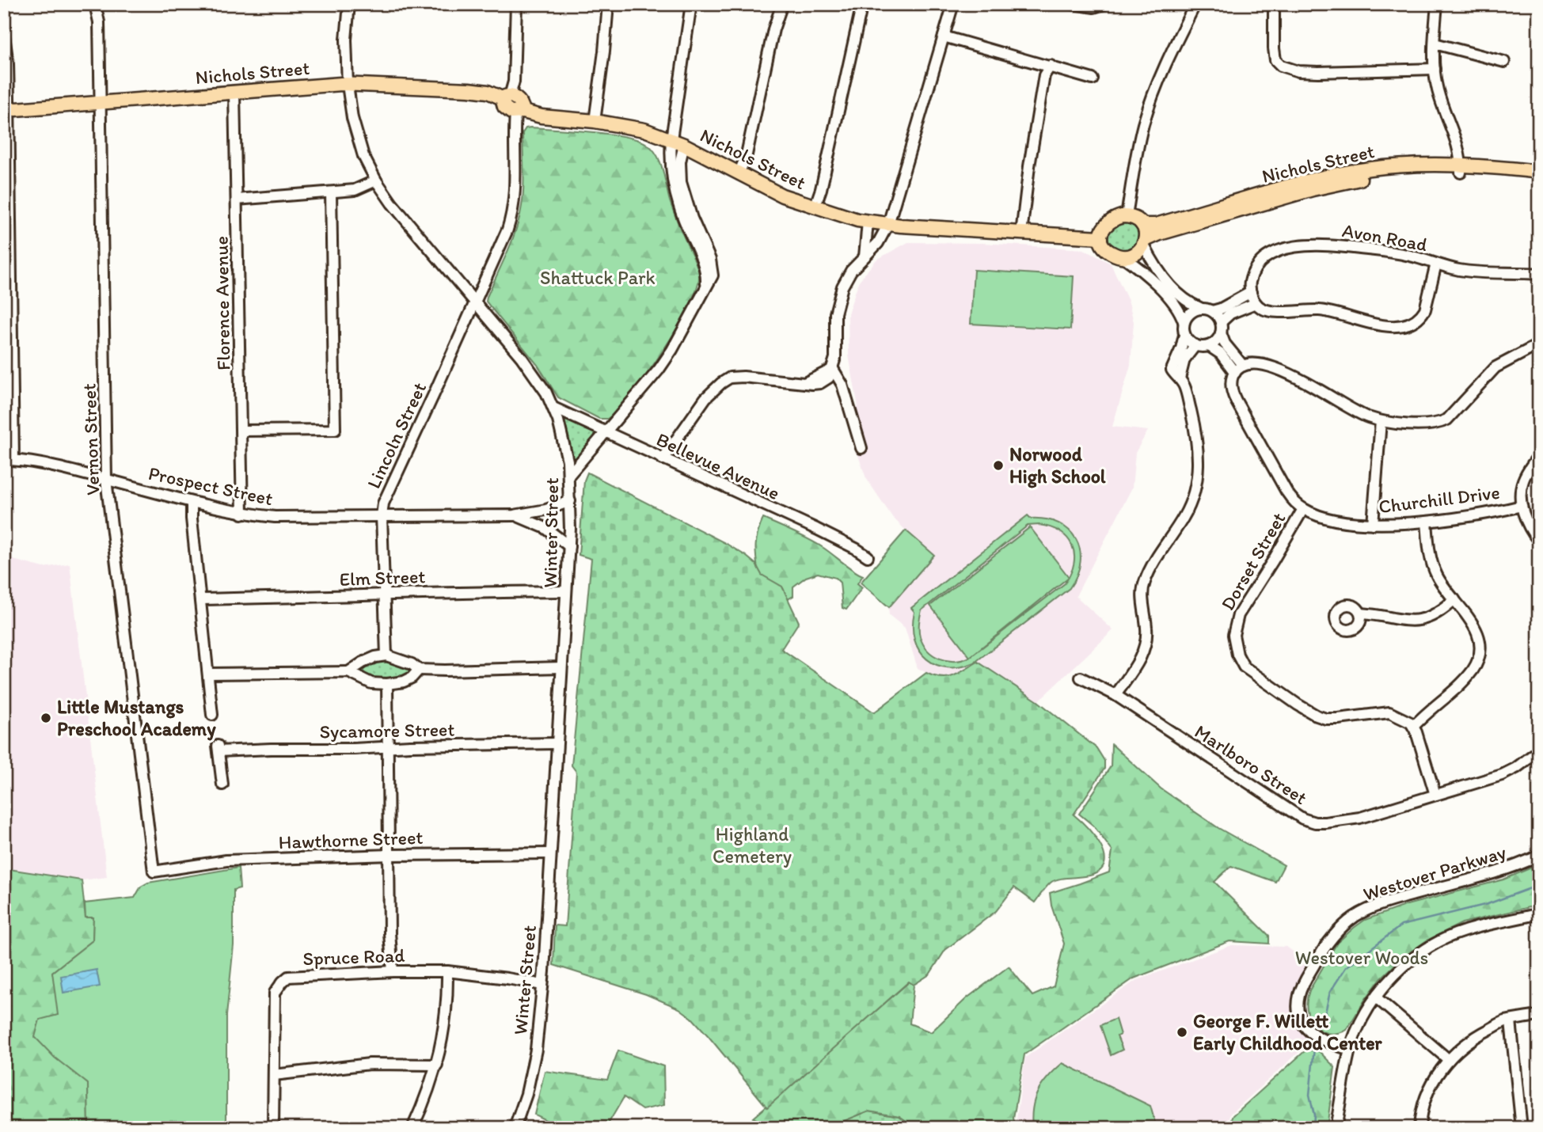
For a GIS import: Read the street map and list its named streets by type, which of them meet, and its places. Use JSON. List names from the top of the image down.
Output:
{
  "streets": {
    "main road": ["Nichols Street"],
    "street": [
      "Avon Road",
      "Florence Avenue",
      "Lincoln Street",
      "Vernon Street",
      "Bellevue Avenue",
      "Prospect Street",
      "Churchill Drive",
      "Winter Street",
      "Dorset Street",
      "Elm Street",
      "Sycamore Street",
      "Marlboro Street",
      "Hawthorne Street",
      "Westover Parkway",
      "Spruce Road"
    ]
  },
  "crossings": [
    ["Nichols Street", "Florence Avenue"],
    ["Nichols Street", "Lincoln Street"],
    ["Nichols Street", "Vernon Street"],
    ["Nichols Street", "Winter Street"],
    ["Florence Avenue", "Prospect Street"],
    ["Lincoln Street", "Prospect Street"],
    ["Lincoln Street", "Winter Street"],
    ["Lincoln Street", "Elm Street"],
    ["Vernon Street", "Prospect Street"],
    ["Vernon Street", "Hawthorne Street"],
    ["Bellevue Avenue", "Winter Street"],
    ["Prospect Street", "Winter Street"],
    ["Churchill Drive", "Dorset Street"],
    ["Winter Street", "Elm Street"],
    ["Winter Street", "Sycamore Street"],
    ["Winter Street", "Hawthorne Street"],
    ["Winter Street", "Spruce Road"]
  ],
  "parks": ["Shattuck Park", "Highland Cemetery", "Westover Woods"],
  "places": ["Norwood High School", "Little Mustangs Preschool Academy", "George F. Willett Early Childhood Center"]
}
